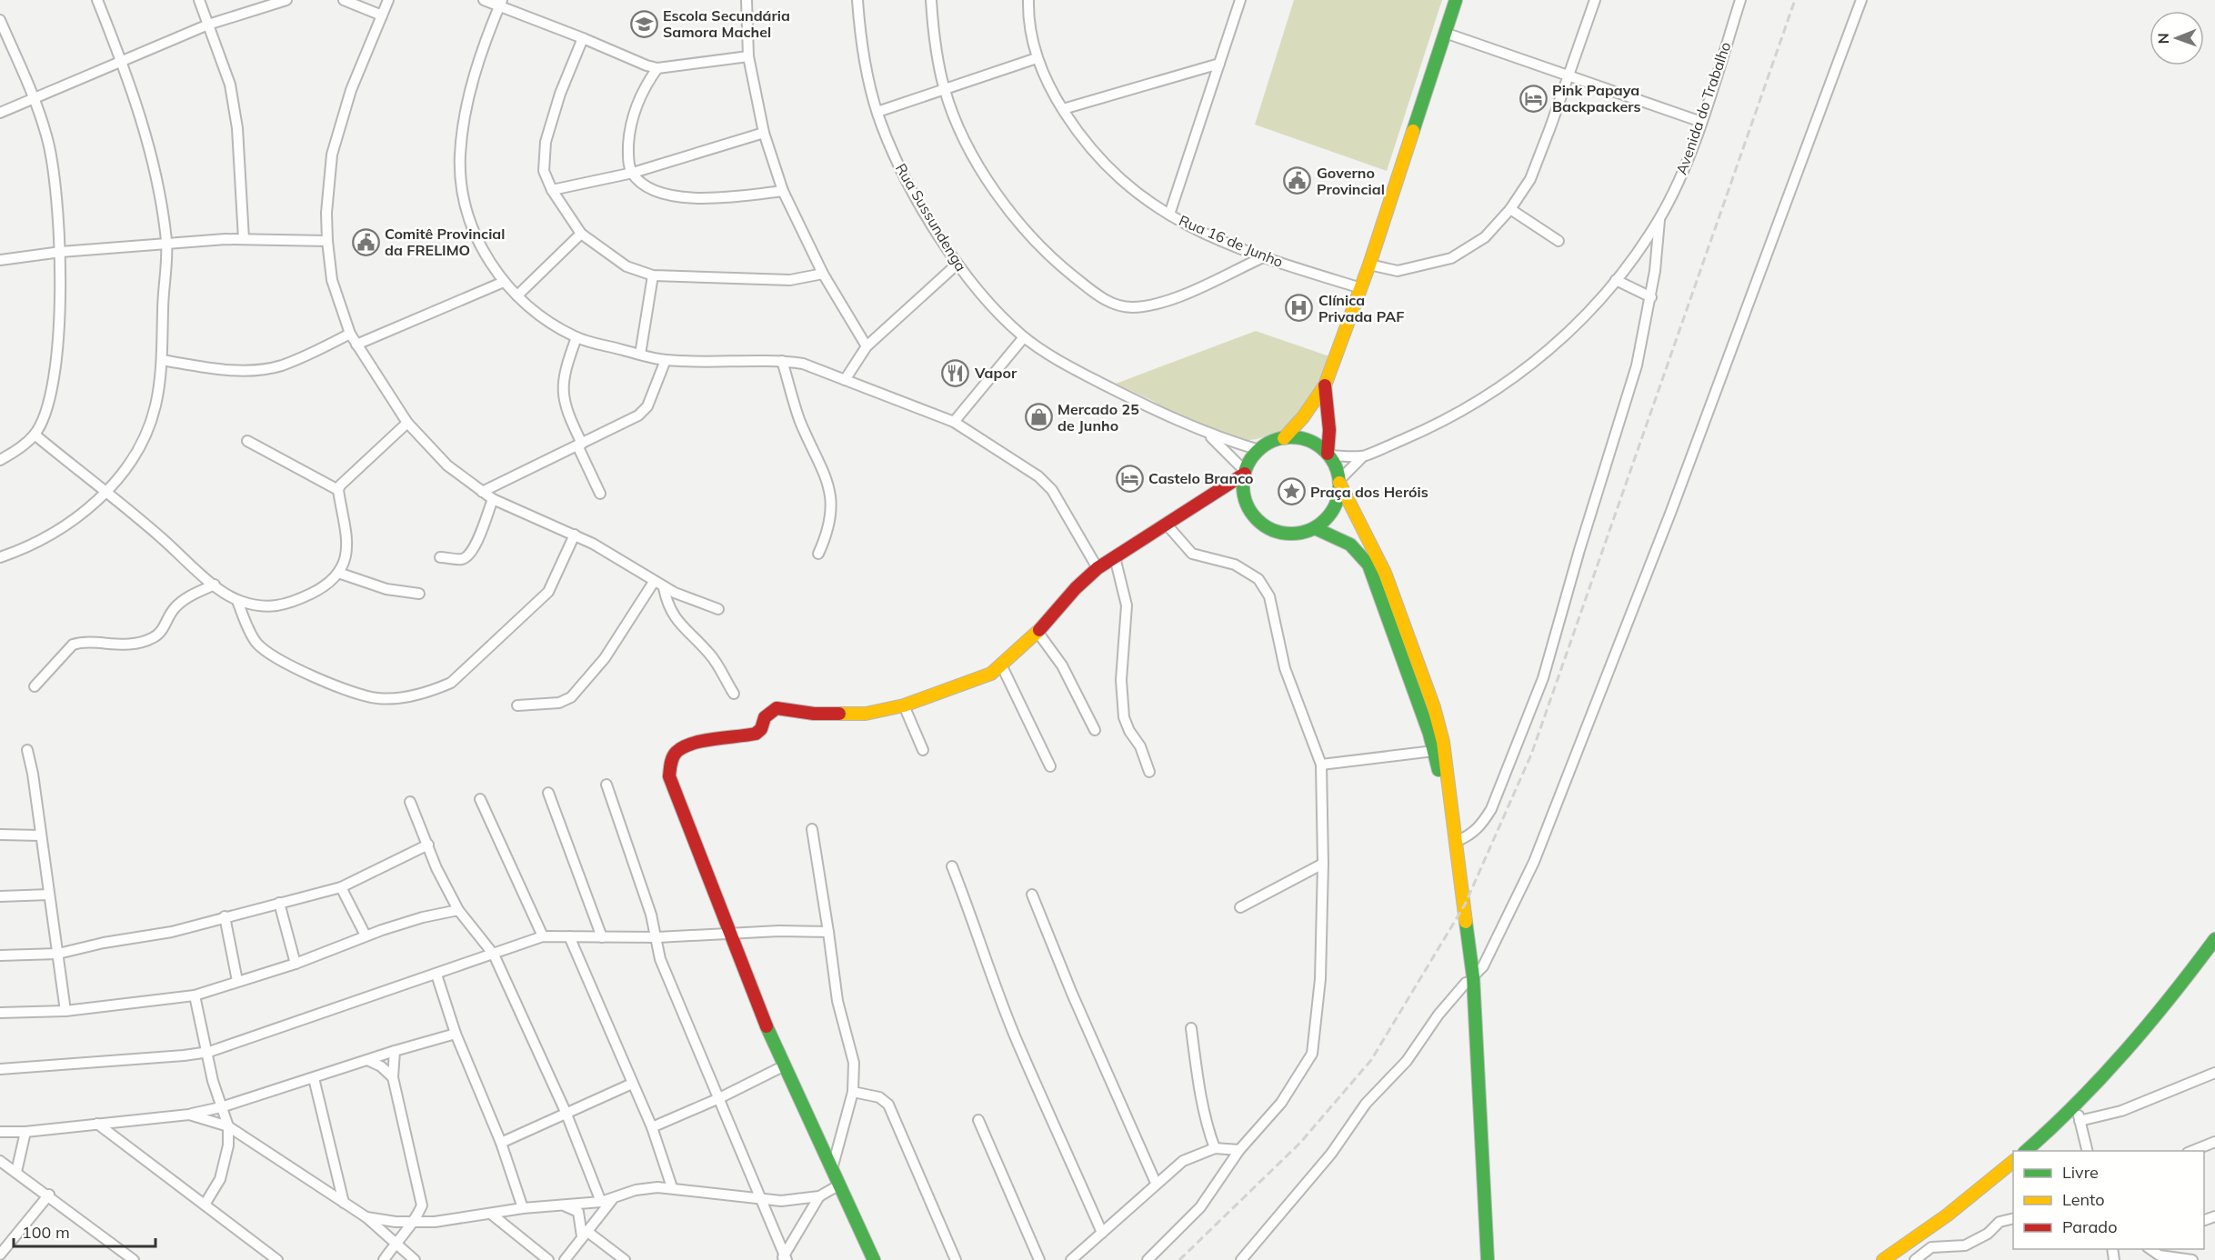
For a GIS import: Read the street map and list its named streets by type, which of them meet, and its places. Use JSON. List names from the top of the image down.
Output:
{
  "streets": {
    "street": ["Avenida do Trabalho", "Rua Sussundenga", "Rua 16 de Junho"]
  },
  "crossings": [
    ["Avenida do Trabalho", "Rua Sussundenga"]
  ],
  "places": {
    "school or university": ["Escola Secundária Samora Machel"],
    "hotel": ["Pink Papaya Backpackers", "Castelo Branco"],
    "public building": ["Governo Provincial", "Comitê Provincial da FRELIMO"],
    "hospital": ["Clínica Privada PAF"],
    "restaurant": ["Vapor"],
    "shop": ["Mercado 25 de Junho"],
    "place": ["Praça dos Heróis"]
  },
  "legend": ["Livre", "Lento", "Parado"],
  "scale_bar": "100 m",
  "north": "left"
}
